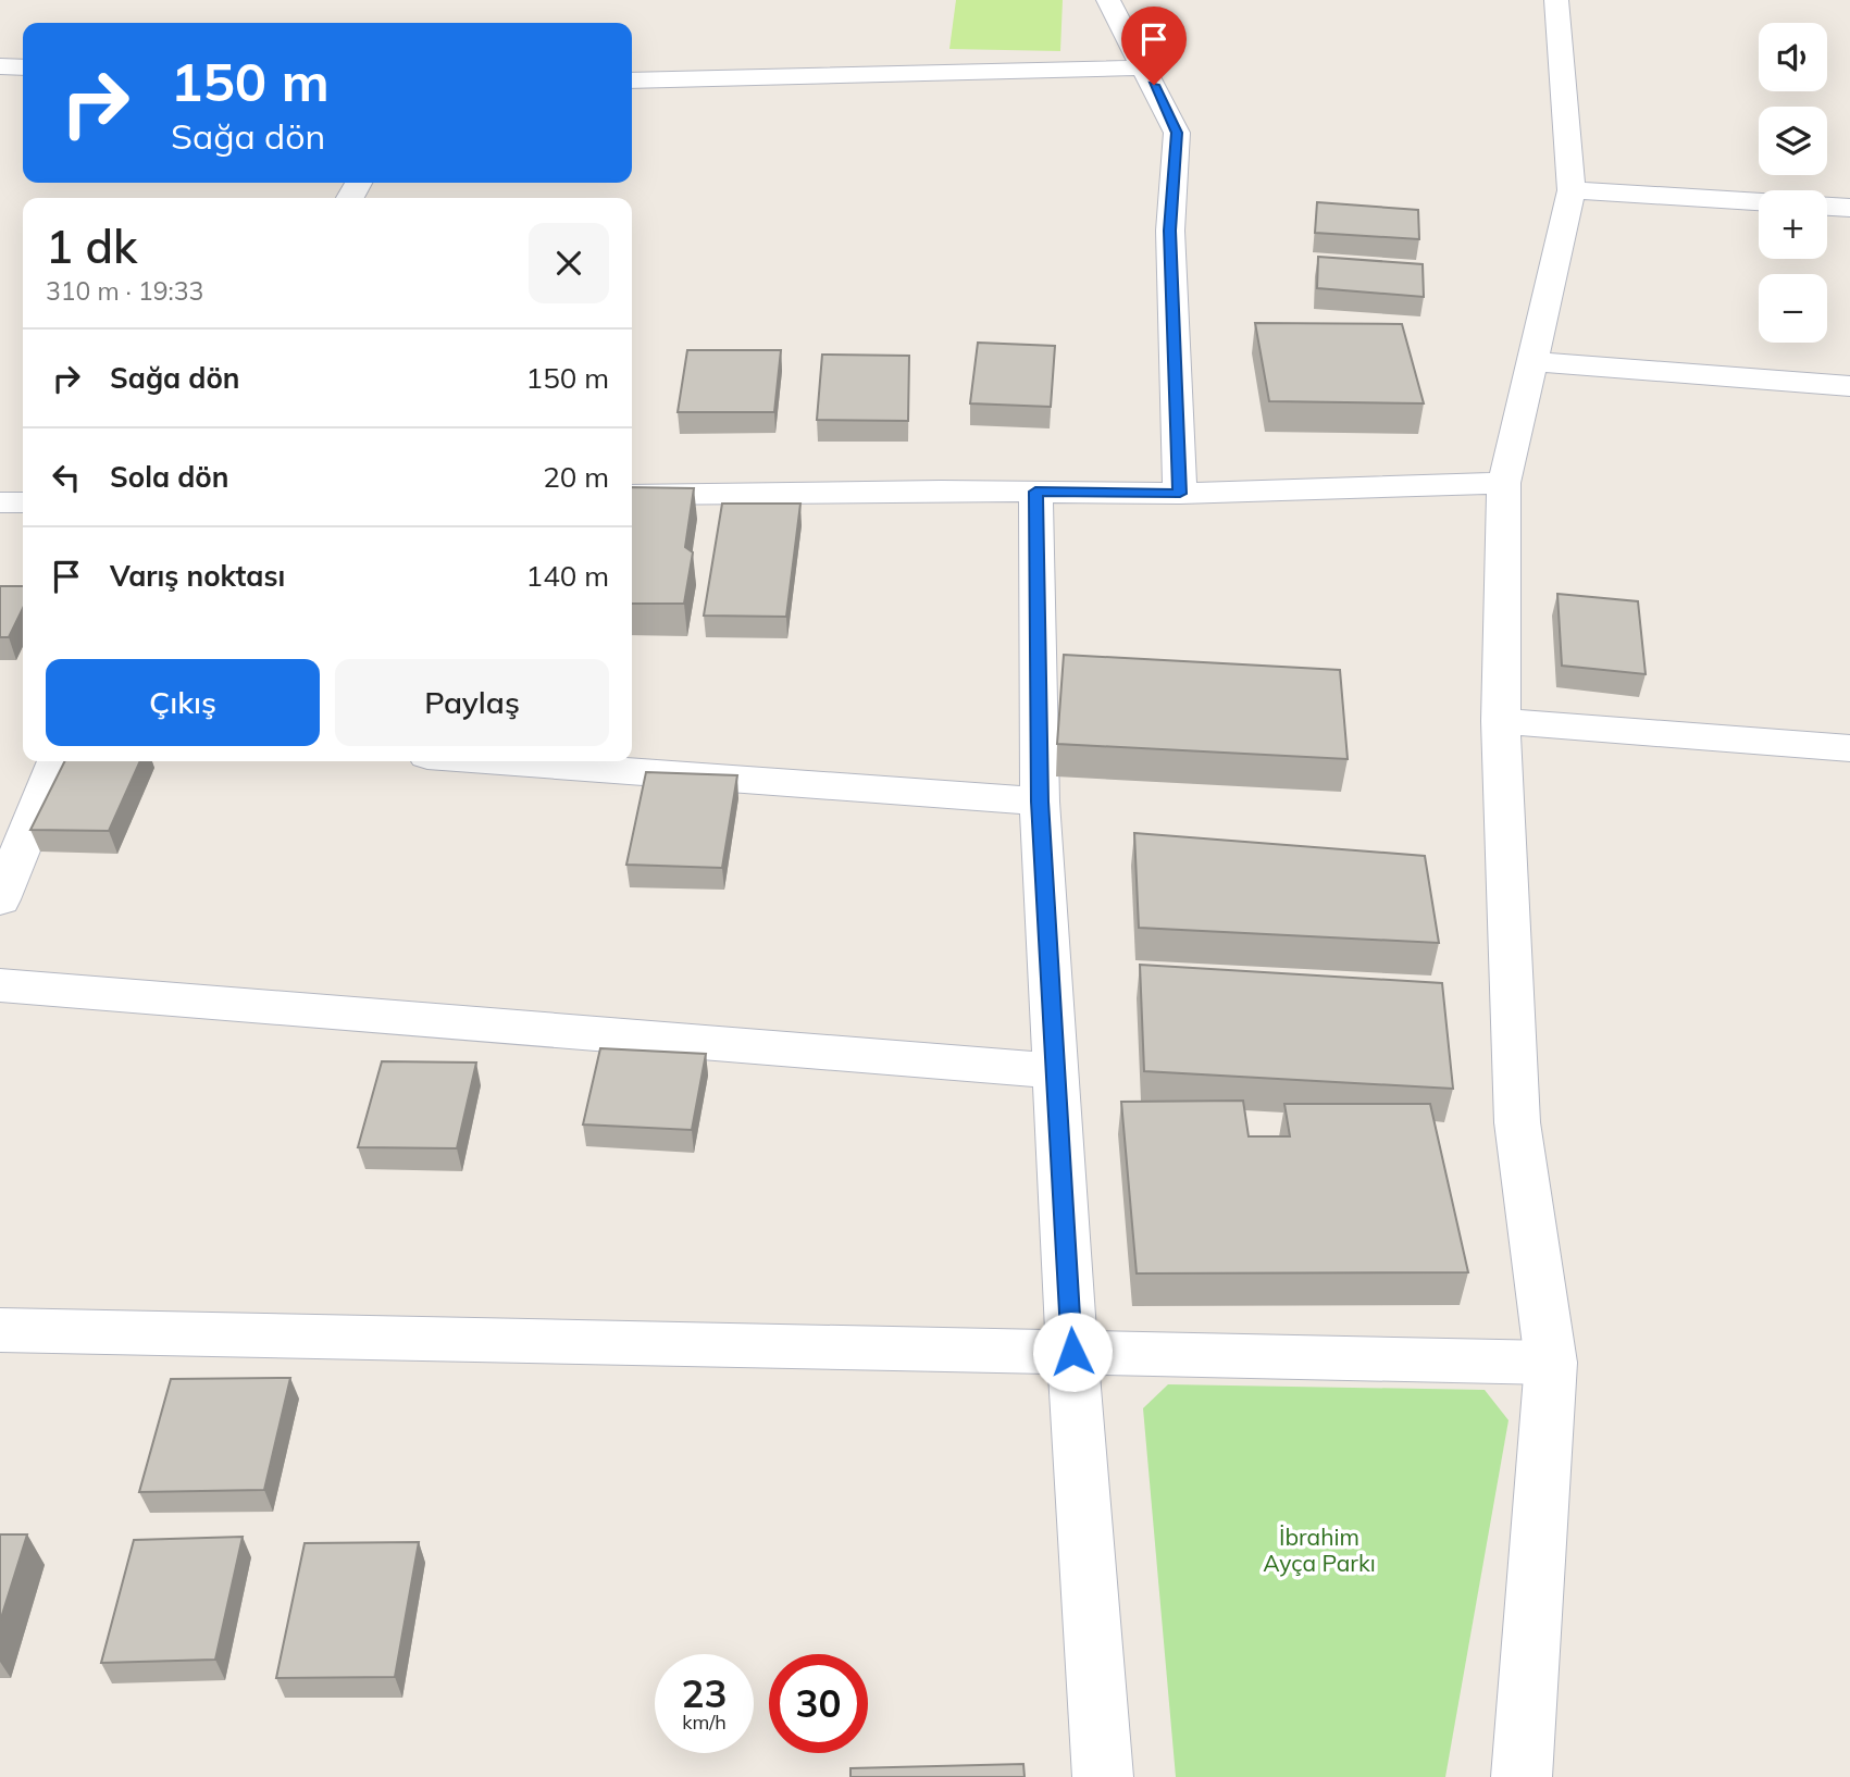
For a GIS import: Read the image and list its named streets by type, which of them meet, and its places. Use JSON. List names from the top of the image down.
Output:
{
  "parks": ["İbrahim Ayça Parkı"],
  "page": {
    "map_buttons": ["+", "−"],
    "turn": ["150 m", "Sağa dön"],
    "heading": ["1 dk", "310 m · 19:33"],
    "list": [
      {
        "name": "Sağa dön",
        "value": "150 m"
      },
      {
        "name": "Sola dön",
        "value": "20 m"
      },
      {
        "name": "Varış noktası",
        "value": "140 m"
      }
    ],
    "buttons": ["Çıkış", "Paylaş"],
    "speed": "23 km/h",
    "limit": "30"
  }
}
